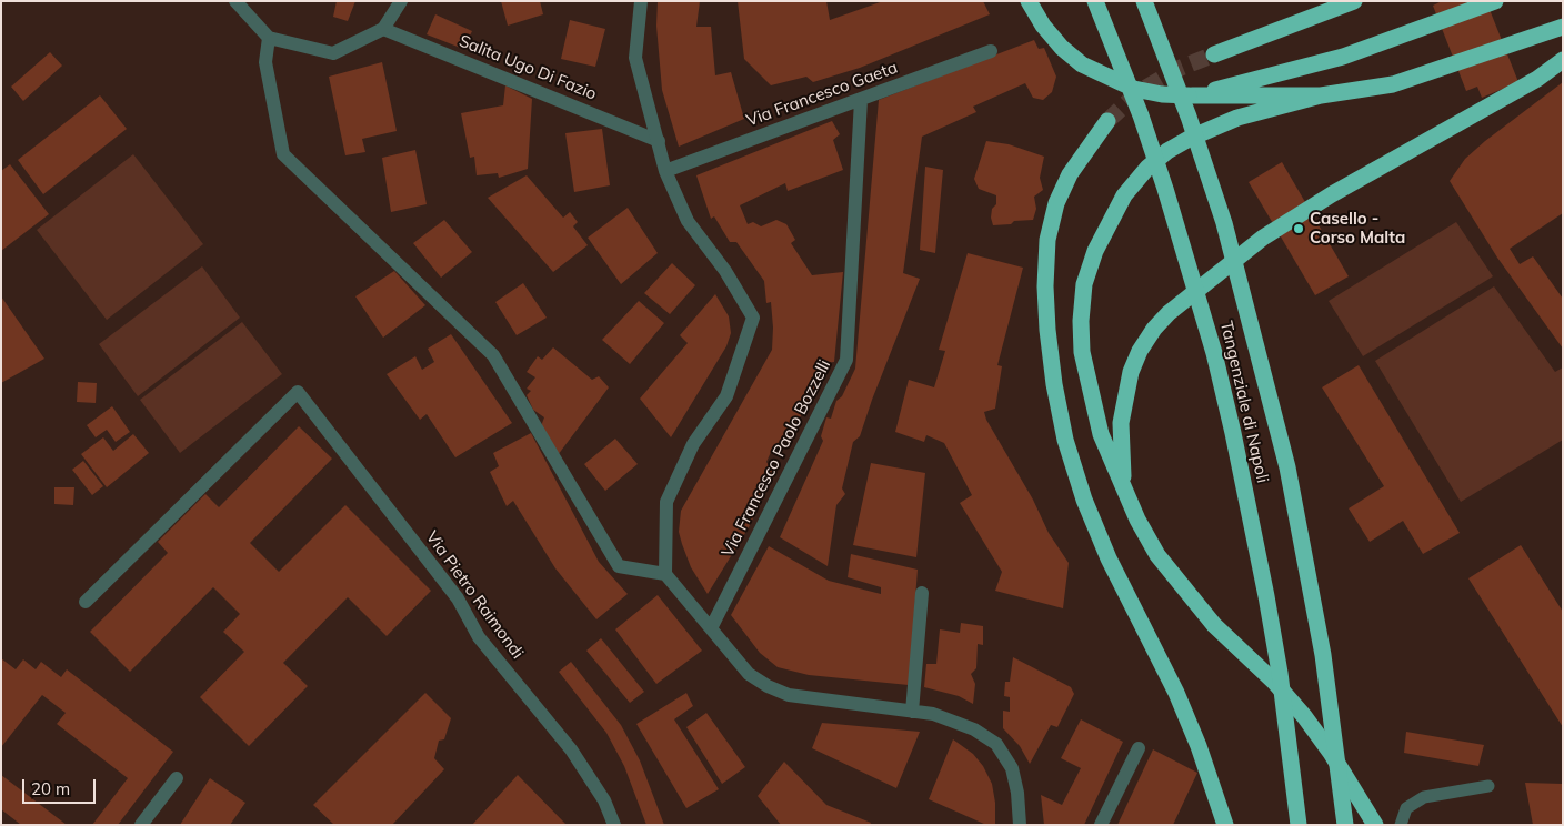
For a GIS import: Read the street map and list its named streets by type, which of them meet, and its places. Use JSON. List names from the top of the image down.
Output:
{
  "streets": {
    "highway": ["Tangenziale di Napoli"],
    "street": [
      "Salita Ugo Di Fazio",
      "Via Francesco Gaeta",
      "Via Francesco Paolo Bozzelli",
      "Via Pietro Raimondi"
    ]
  },
  "crossings": [
    ["Via Francesco Gaeta", "Via Francesco Paolo Bozzelli"]
  ],
  "places": ["Casello - Corso Malta"],
  "scale_bar": "20 m"
}
